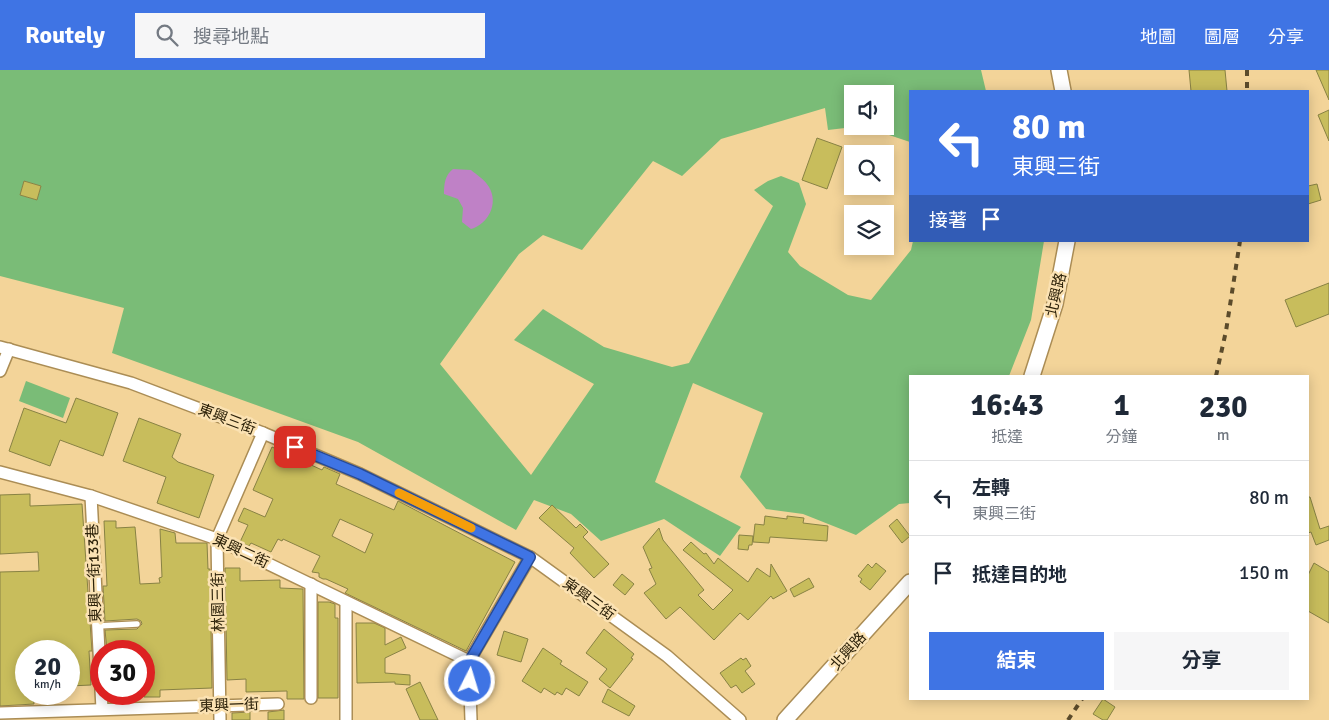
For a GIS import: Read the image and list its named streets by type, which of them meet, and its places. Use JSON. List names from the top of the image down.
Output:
{
  "streets": {
    "street": [
      "北興路",
      "東興三街",
      "東興二街",
      "東興一街133巷",
      "林園三街",
      "東興一街"
    ]
  },
  "crossings": [
    ["東興三街", "林園三街"],
    ["東興二街", "東興一街133巷"],
    ["東興二街", "林園三街"],
    ["東興一街133巷", "東興一街"],
    ["林園三街", "東興一街"]
  ],
  "page": {
    "header": "Routely",
    "search": "搜尋地點",
    "nav": ["地圖", "圖層", "分享"],
    "turn": ["80 m", "東興三街"],
    "then": "接著",
    "eta": [
      "16:43",
      "抵達",
      "1",
      "分鐘",
      "230",
      "m"
    ],
    "list": [
      {
        "name": "左轉",
        "note": "東興三街",
        "value": "80 m"
      },
      {
        "name": "抵達目的地",
        "value": "150 m"
      }
    ],
    "buttons": ["結束", "分享"],
    "speed": "20 km/h",
    "limit": "30"
  }
}
